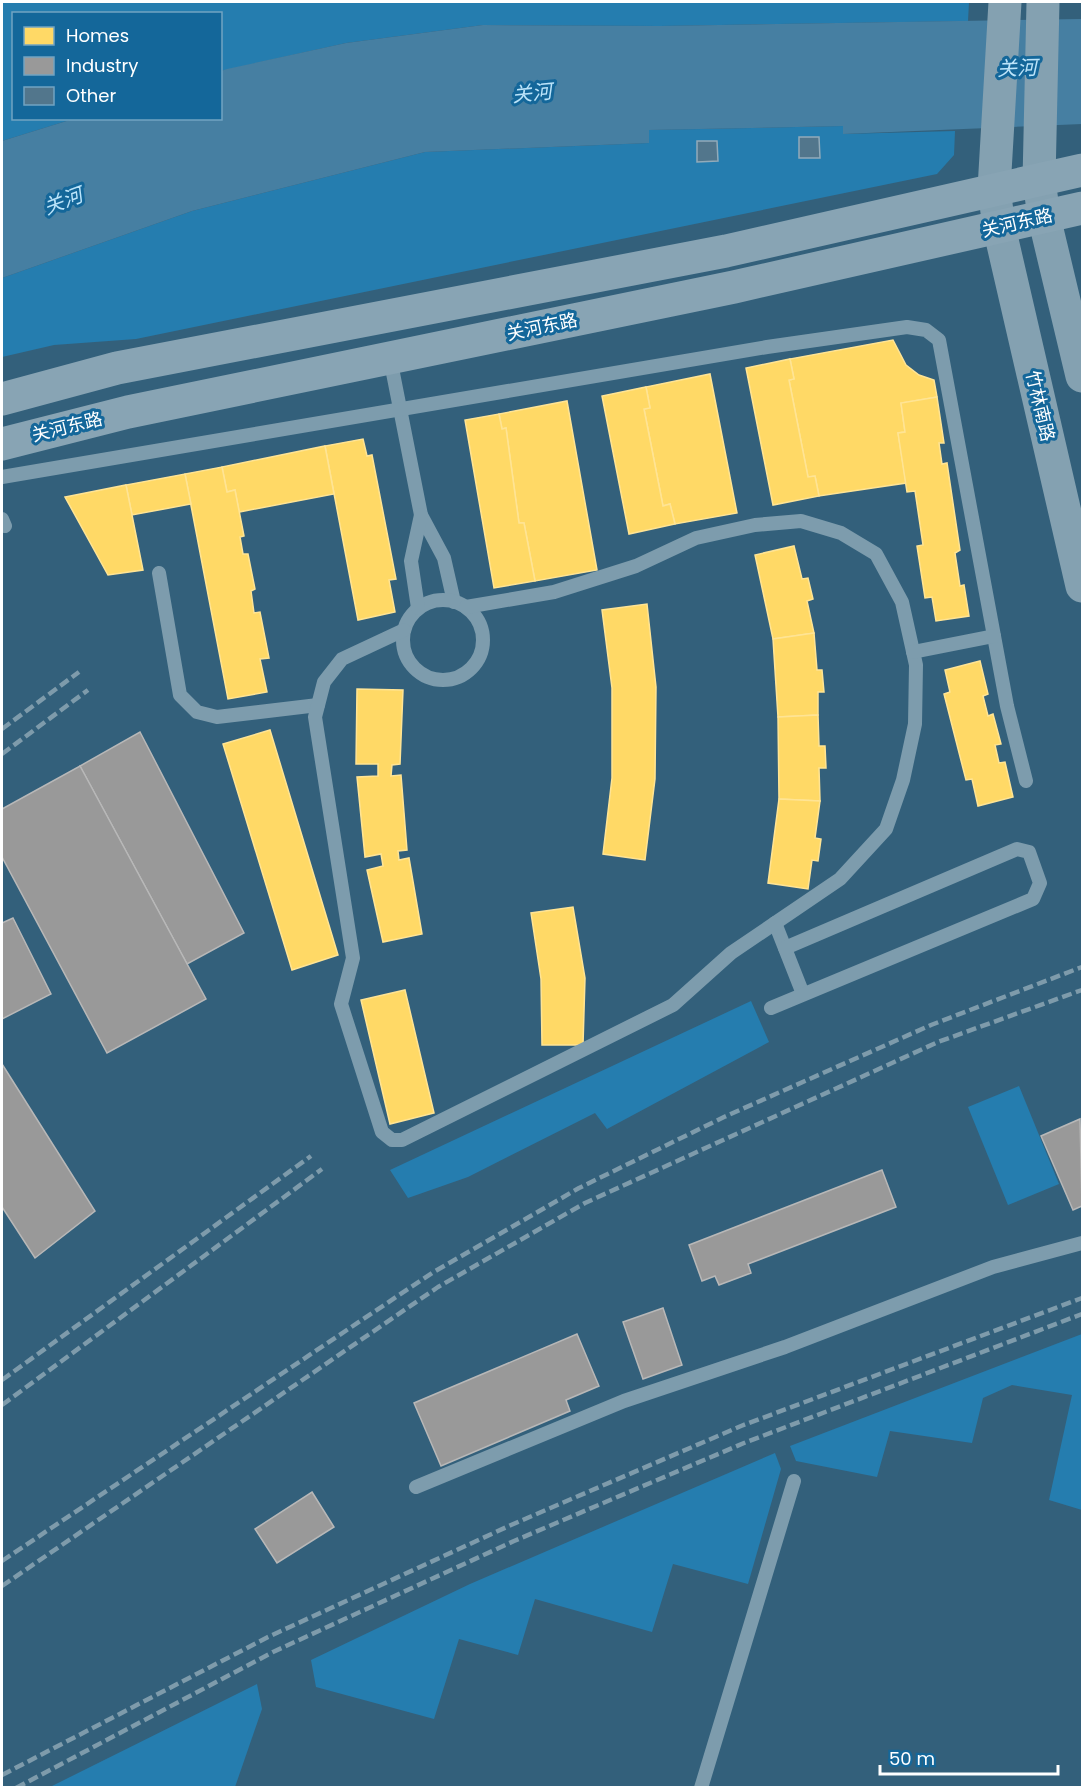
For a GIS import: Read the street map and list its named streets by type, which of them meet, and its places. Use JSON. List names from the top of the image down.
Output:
{
  "streets": {
    "main road": ["关河东路", "竹林南路"]
  },
  "crossings": [
    ["关河东路", "竹林南路"]
  ],
  "water": ["关河"],
  "legend": ["Homes", "Industry", "Other"],
  "scale_bar": "50 m"
}
